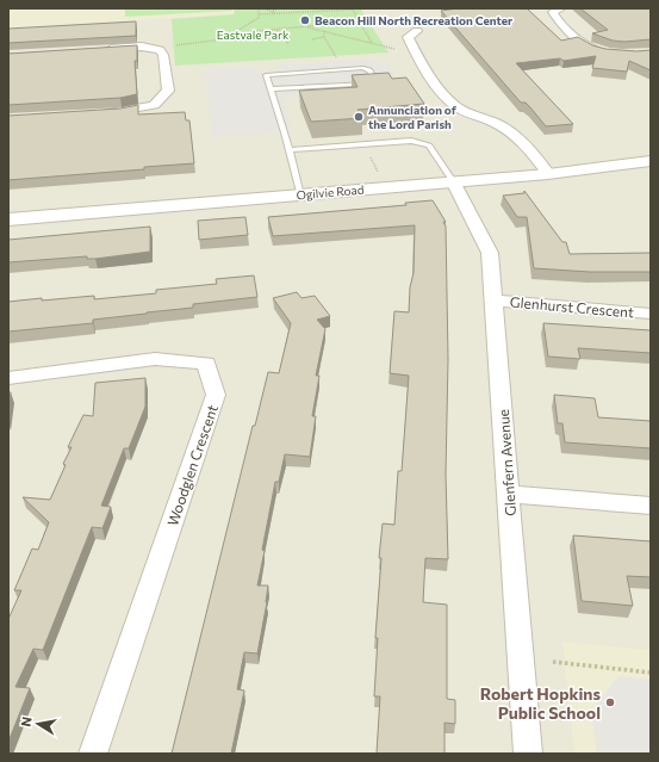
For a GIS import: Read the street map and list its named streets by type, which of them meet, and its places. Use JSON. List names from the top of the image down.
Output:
{
  "streets": {
    "street": [
      "Ogilvie Road",
      "Glenhurst Crescent",
      "Glenfern Avenue",
      "Woodglen Crescent"
    ]
  },
  "crossings": [
    ["Ogilvie Road", "Glenfern Avenue"],
    ["Glenhurst Crescent", "Glenfern Avenue"]
  ],
  "parks": ["Eastvale Park"],
  "places": ["Beacon Hill North Recreation Center", "Annunciation of the Lord Parish", "Robert Hopkins Public School"],
  "north": "left"
}
